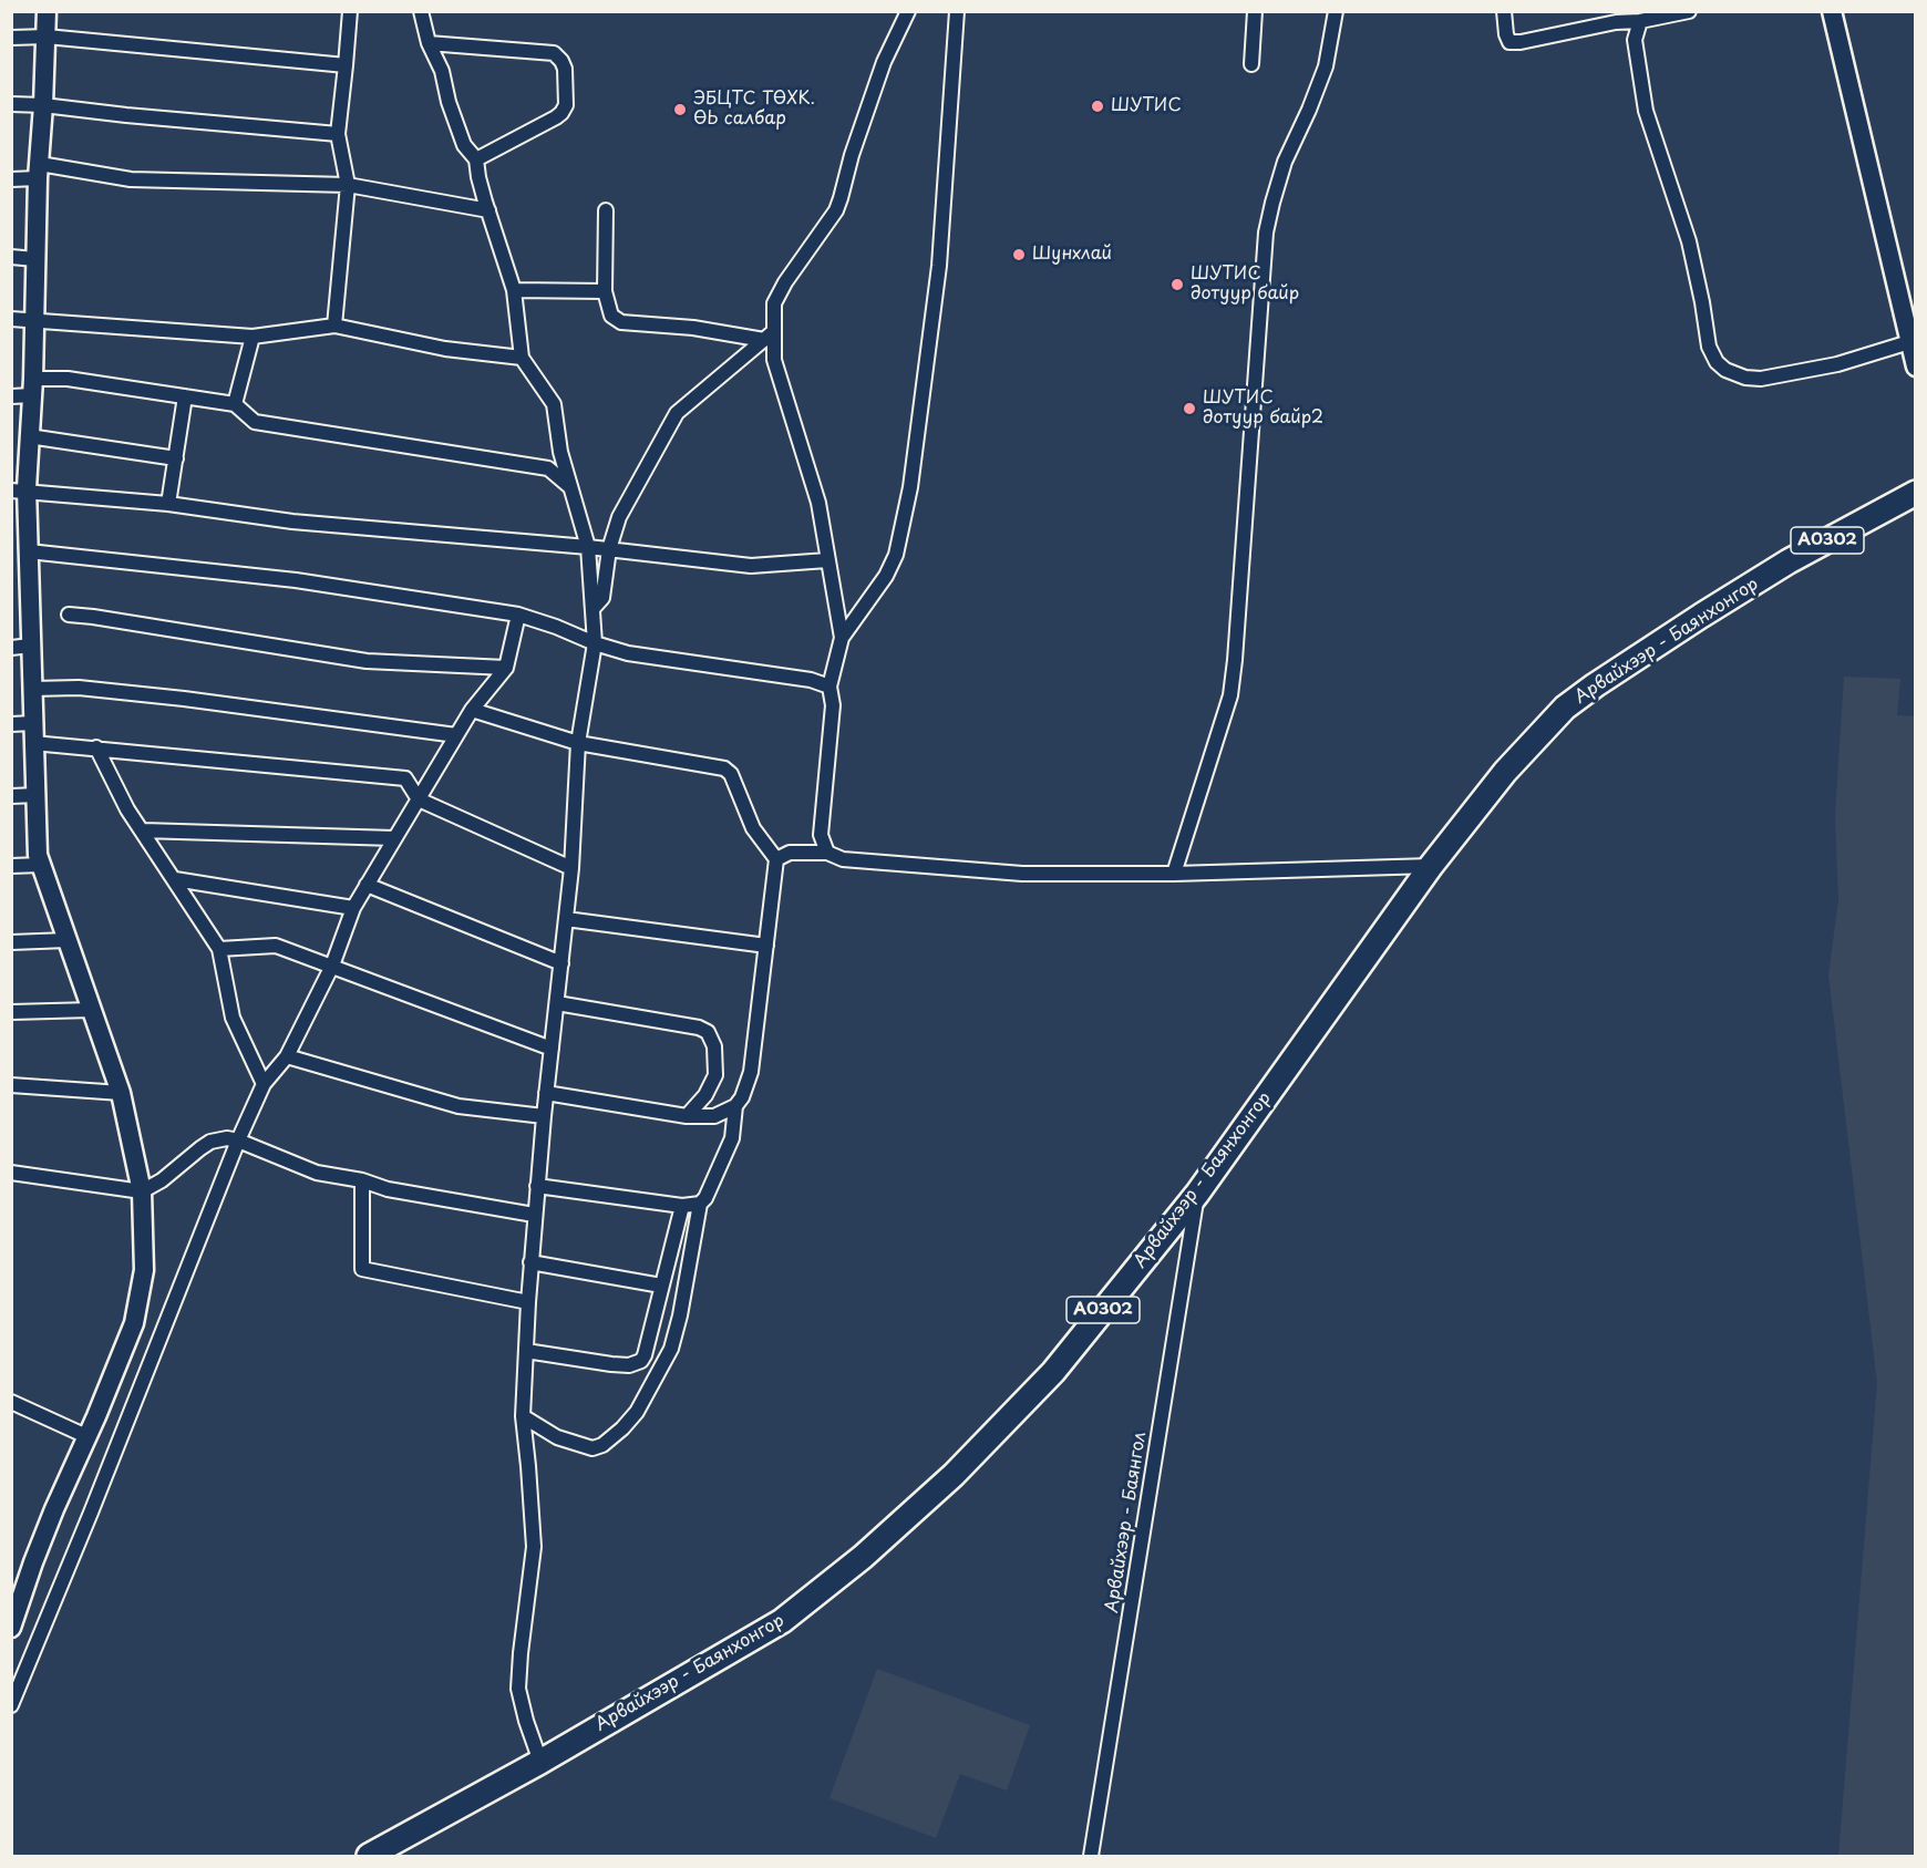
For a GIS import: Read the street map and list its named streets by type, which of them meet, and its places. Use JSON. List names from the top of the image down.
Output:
{
  "streets": {
    "highway": ["A0302", "Арвайхээр - Баянхонгор"],
    "street": ["Арвайхээр - Баянгол"]
  },
  "crossings": [
    ["Арвайхээр - Баянхонгор", "Арвайхээр - Баянгол"]
  ],
  "places": [
    "ШУТИС",
    "ЭБЦТС ТӨХК. ӨЬ салбар",
    "Шунхлай",
    "ШУТИС дотуур байр",
    "ШУТИС дотуур байр2"
  ]
}
